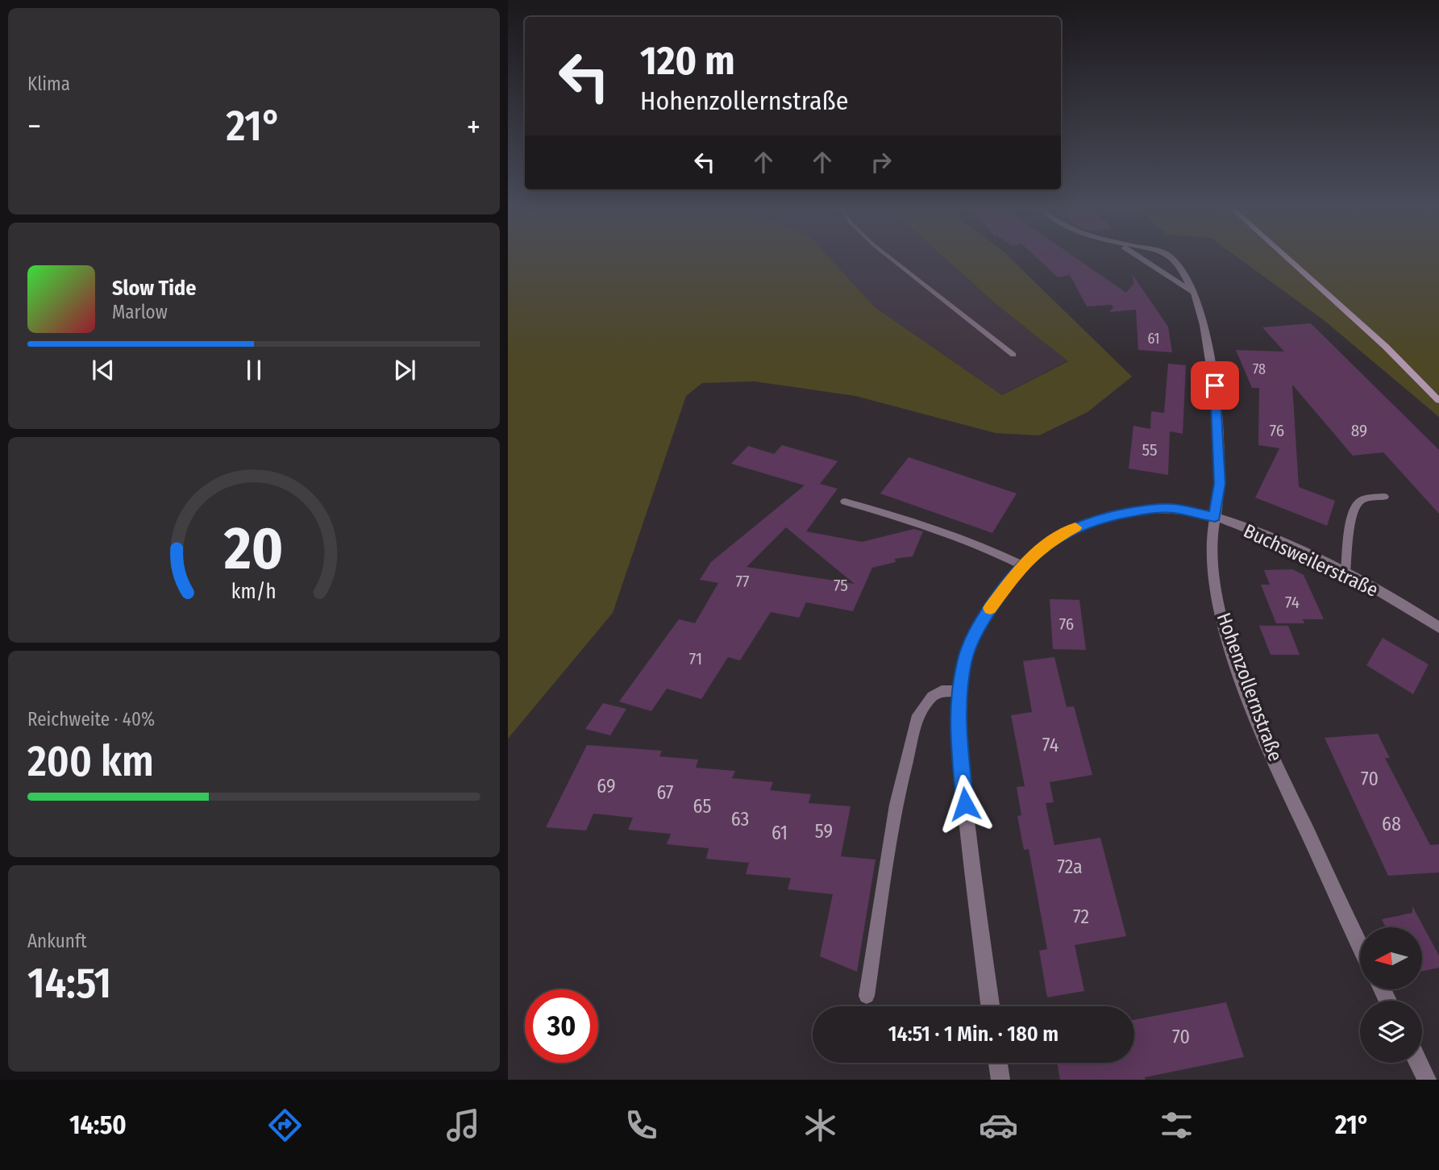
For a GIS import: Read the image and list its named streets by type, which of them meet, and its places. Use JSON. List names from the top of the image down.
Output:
{
  "streets": {
    "street": ["Buchsweilerstraße", "Hohenzollernstraße"]
  },
  "crossings": [
    ["Buchsweilerstraße", "Hohenzollernstraße"]
  ],
  "house_numbers": [
    "61",
    "78",
    "76",
    "89",
    "55",
    "77",
    "75",
    "74",
    "76",
    "71",
    "74",
    "70",
    "69",
    "67",
    "65",
    "63",
    "68",
    "59",
    "61",
    "72a",
    "72",
    "70"
  ],
  "north": "left",
  "page": {
    "tile": [
      "Klima",
      ["Reichweite · 40%", "200 km"],
      ["Ankunft", "14:51"]
    ],
    "turn": ["120 m", "Hohenzollernstraße"],
    "heat": ["−", "21°", "+"],
    "song": ["Slow Tide", "Marlow"],
    "limit": "30",
    "trip": "14:51 · 1 Min. · 180 m",
    "tabs": ["14:50", "21°"],
    "gauge": ["20", "km/h"]
  }
}
